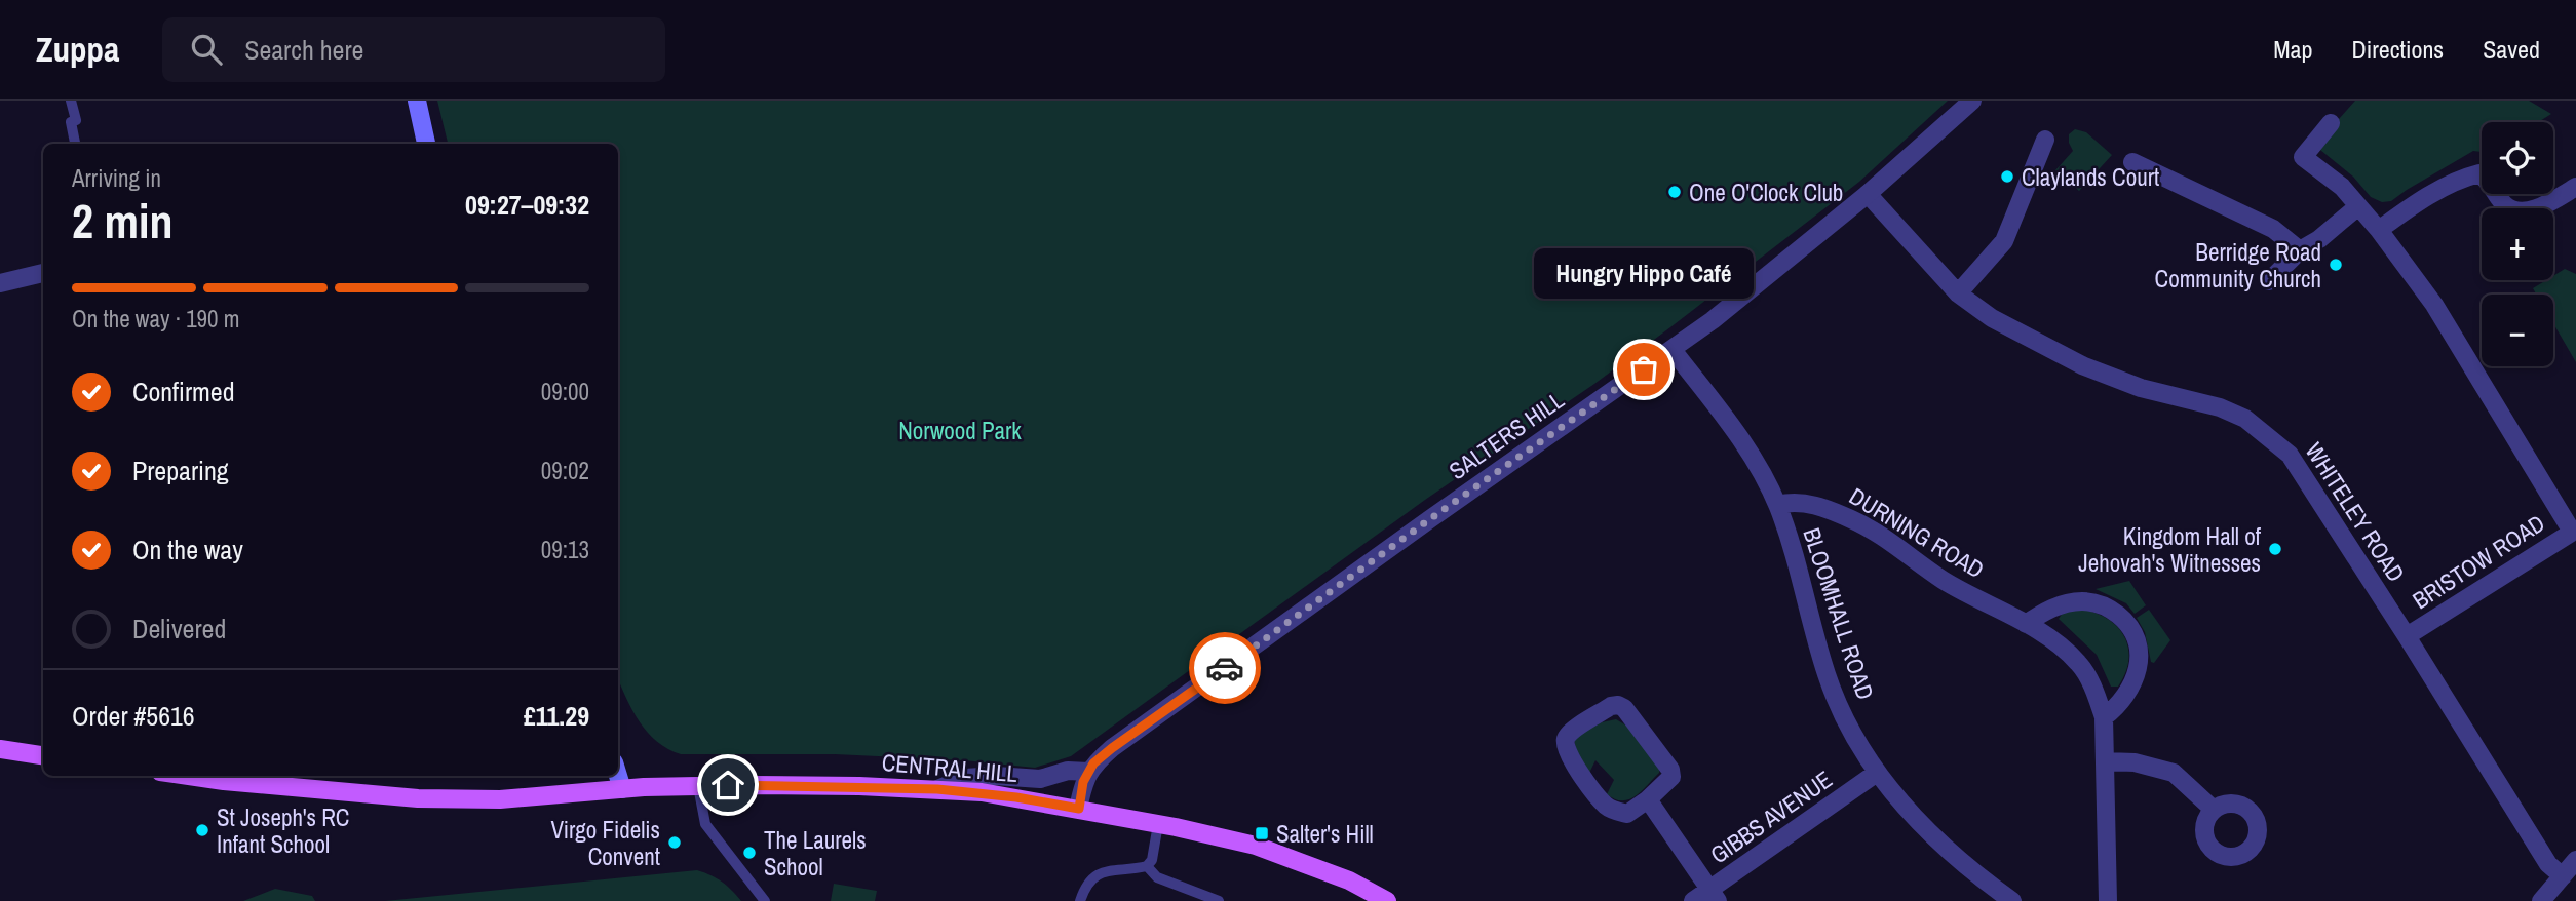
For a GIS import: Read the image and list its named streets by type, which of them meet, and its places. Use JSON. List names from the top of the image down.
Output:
{
  "streets": {
    "main road": ["CENTRAL HILL"],
    "street": [
      "SALTERS HILL",
      "WHITELEY ROAD",
      "DURNING ROAD",
      "BRISTOW ROAD",
      "BLOOMHALL ROAD",
      "GIBBS AVENUE"
    ]
  },
  "crossings": [
    ["SALTERS HILL", "WHITELEY ROAD"],
    ["SALTERS HILL", "BLOOMHALL ROAD"],
    ["WHITELEY ROAD", "BRISTOW ROAD"],
    ["DURNING ROAD", "BLOOMHALL ROAD"],
    ["BLOOMHALL ROAD", "GIBBS AVENUE"]
  ],
  "parks": ["Norwood Park"],
  "places": {
    "other": [
      "Claylands Court",
      "One O'Clock Club",
      "Berridge Road Community Church",
      "Hungry Hippo Café",
      "Kingdom Hall of Jehovah's Witnesses",
      "St Joseph's RC Infant School",
      "Virgo Fidelis Convent",
      "The Laurels School"
    ],
    "transit": ["Salter's Hill"]
  },
  "page": {
    "header": "Zuppa",
    "search": "Search here",
    "nav": ["Map", "Directions", "Saved"],
    "map_buttons": ["+", "−"],
    "heading": ["2 min", "Arriving in", "09:27–09:32"],
    "panel": ["Order #5616", "£11.29"],
    "bubble": "Hungry Hippo Café",
    "bar": "On the way · 190 m",
    "list": [
      ["Confirmed", "09:00"],
      ["Preparing", "09:02"],
      ["On the way", "09:13"],
      "Delivered"
    ]
  }
}
